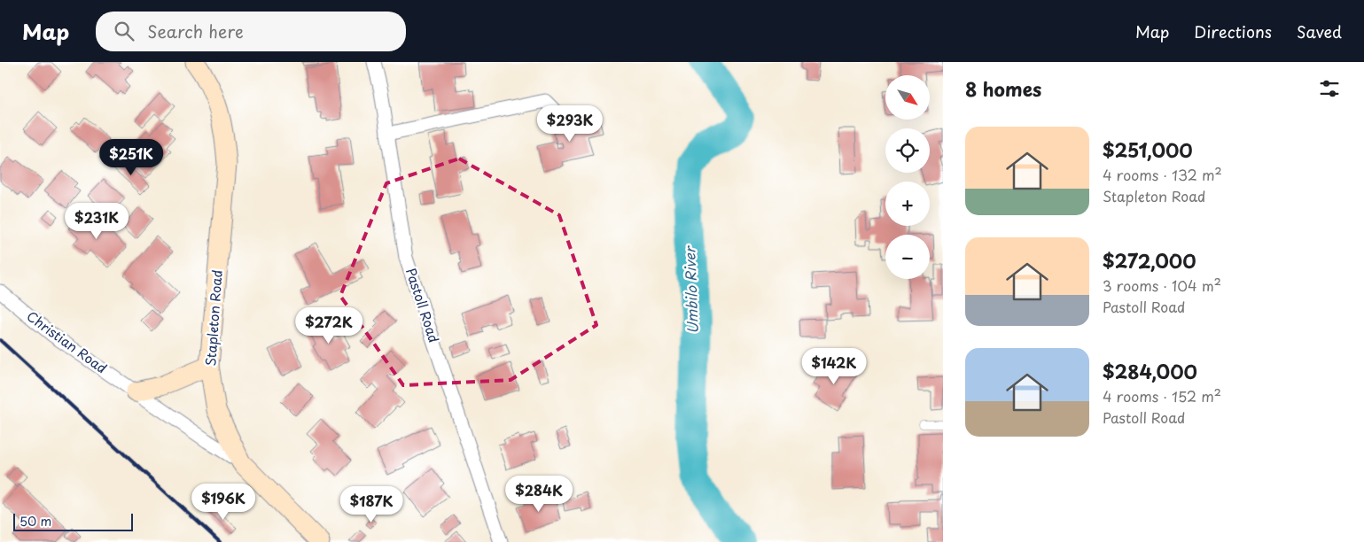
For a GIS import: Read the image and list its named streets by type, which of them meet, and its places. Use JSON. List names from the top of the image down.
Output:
{
  "streets": {
    "main road": ["Stapleton Road"],
    "street": ["Pastoll Road", "Christian Road"]
  },
  "crossings": [
    ["Stapleton Road", "Christian Road"]
  ],
  "water": ["Umbilo River"],
  "scale_bar": "50 m",
  "north": "bottom right",
  "page": {
    "header": "Map",
    "search": "Search here",
    "nav": ["Map", "Directions", "Saved"],
    "heading": "8 homes",
    "map_buttons": ["+", "−"],
    "price": [
      "$293K",
      "$251K",
      "$231K",
      "$272K",
      "$142K",
      "$284K",
      "$196K",
      "$187K"
    ],
    "list": [
      {
        "name": "$251,000",
        "note": "4 rooms · 132 m² · Stapleton Road"
      },
      {
        "name": "$272,000",
        "note": "3 rooms · 104 m² · Pastoll Road"
      },
      {
        "name": "$284,000",
        "note": "4 rooms · 152 m² · Pastoll Road"
      }
    ],
    "scale": "50 m"
  }
}
